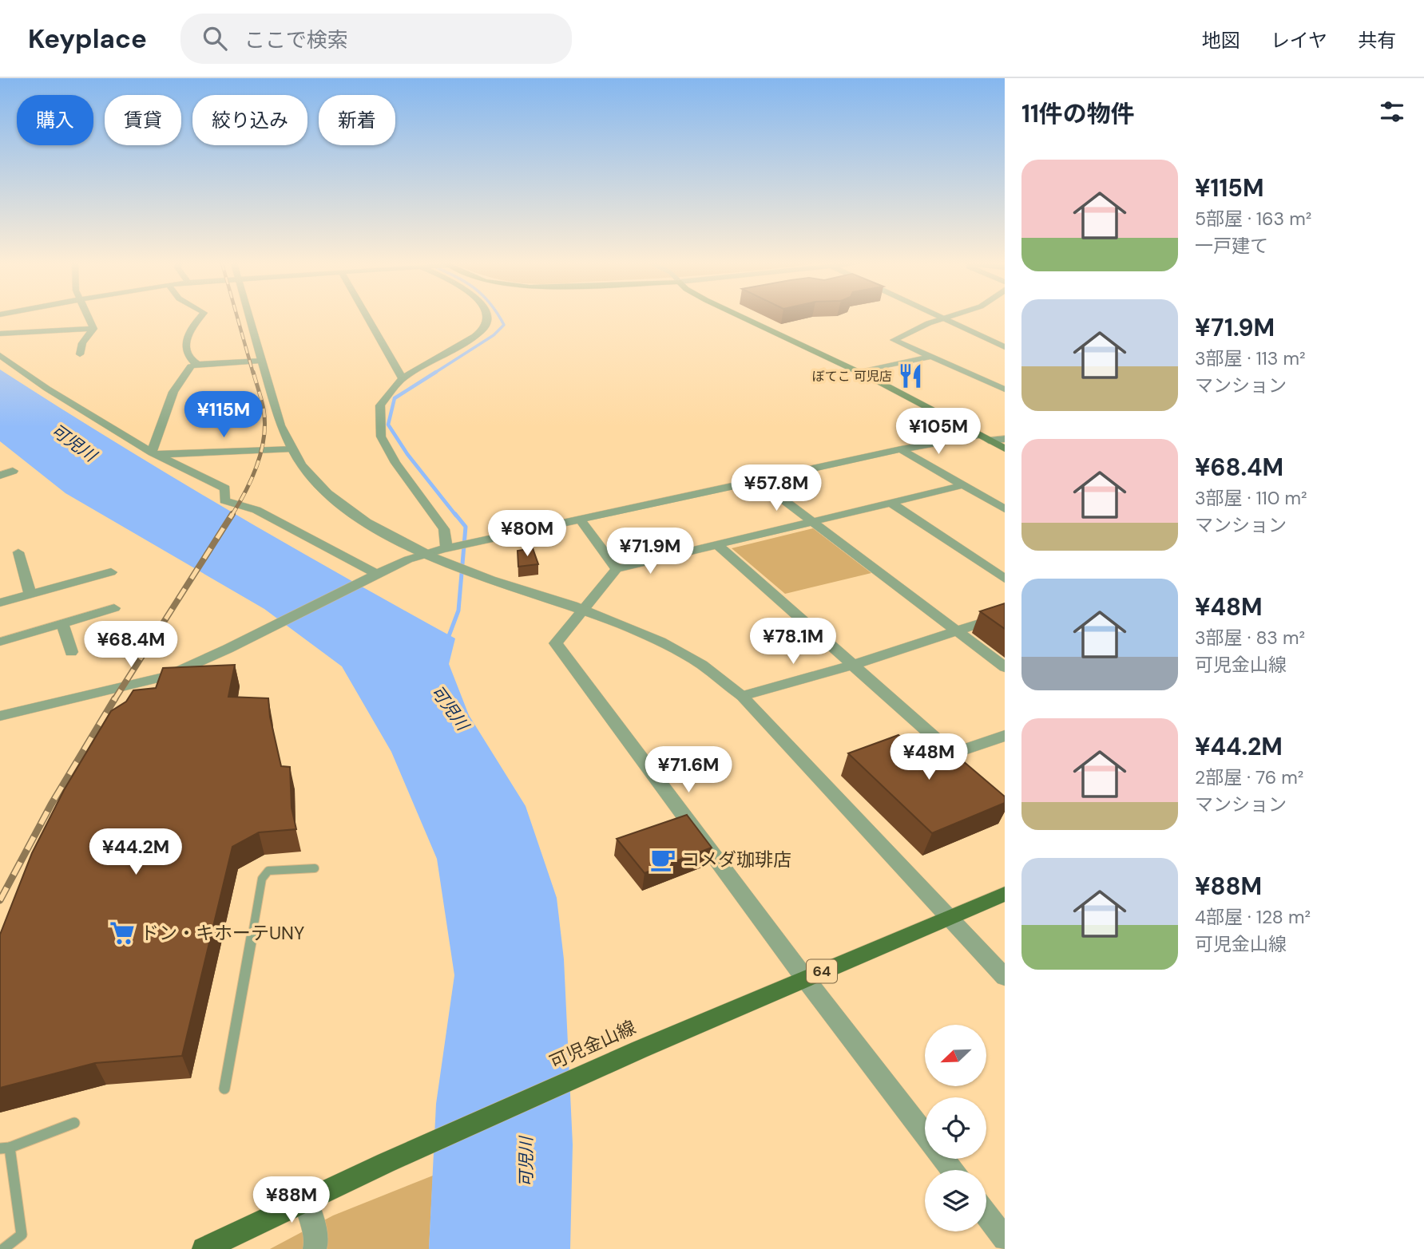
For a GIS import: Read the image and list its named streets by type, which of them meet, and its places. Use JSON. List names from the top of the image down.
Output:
{
  "streets": {
    "main road": ["64", "可児金山線"]
  },
  "water": ["可児川"],
  "places": {
    "restaurant": ["ぼてこ 可児店"],
    "cafe": ["コメダ珈琲店"],
    "supermarket": ["ドン・キホーテUNY"]
  },
  "north": "bottom left",
  "page": {
    "header": "Keyplace",
    "search": "ここで検索",
    "nav": ["地図", "レイヤ", "共有"],
    "heading": "11件の物件",
    "chip": [
      "購入",
      "賃貸",
      "絞り込み",
      "新着"
    ],
    "list": [
      {
        "name": "¥115M",
        "note": "5部屋 · 163 m² · 一戸建て"
      },
      {
        "name": "¥71.9M",
        "note": "3部屋 · 113 m² · マンション"
      },
      {
        "name": "¥68.4M",
        "note": "3部屋 · 110 m² · マンション"
      },
      {
        "name": "¥48M",
        "note": "3部屋 · 83 m² · 可児金山線"
      },
      {
        "name": "¥44.2M",
        "note": "2部屋 · 76 m² · マンション"
      },
      {
        "name": "¥88M",
        "note": "4部屋 · 128 m² · 可児金山線"
      }
    ],
    "price": [
      "¥115M",
      "¥105M",
      "¥57.8M",
      "¥80M",
      "¥71.9M",
      "¥78.1M",
      "¥68.4M",
      "¥48M",
      "¥71.6M",
      "¥44.2M",
      "¥88M"
    ]
  }
}
